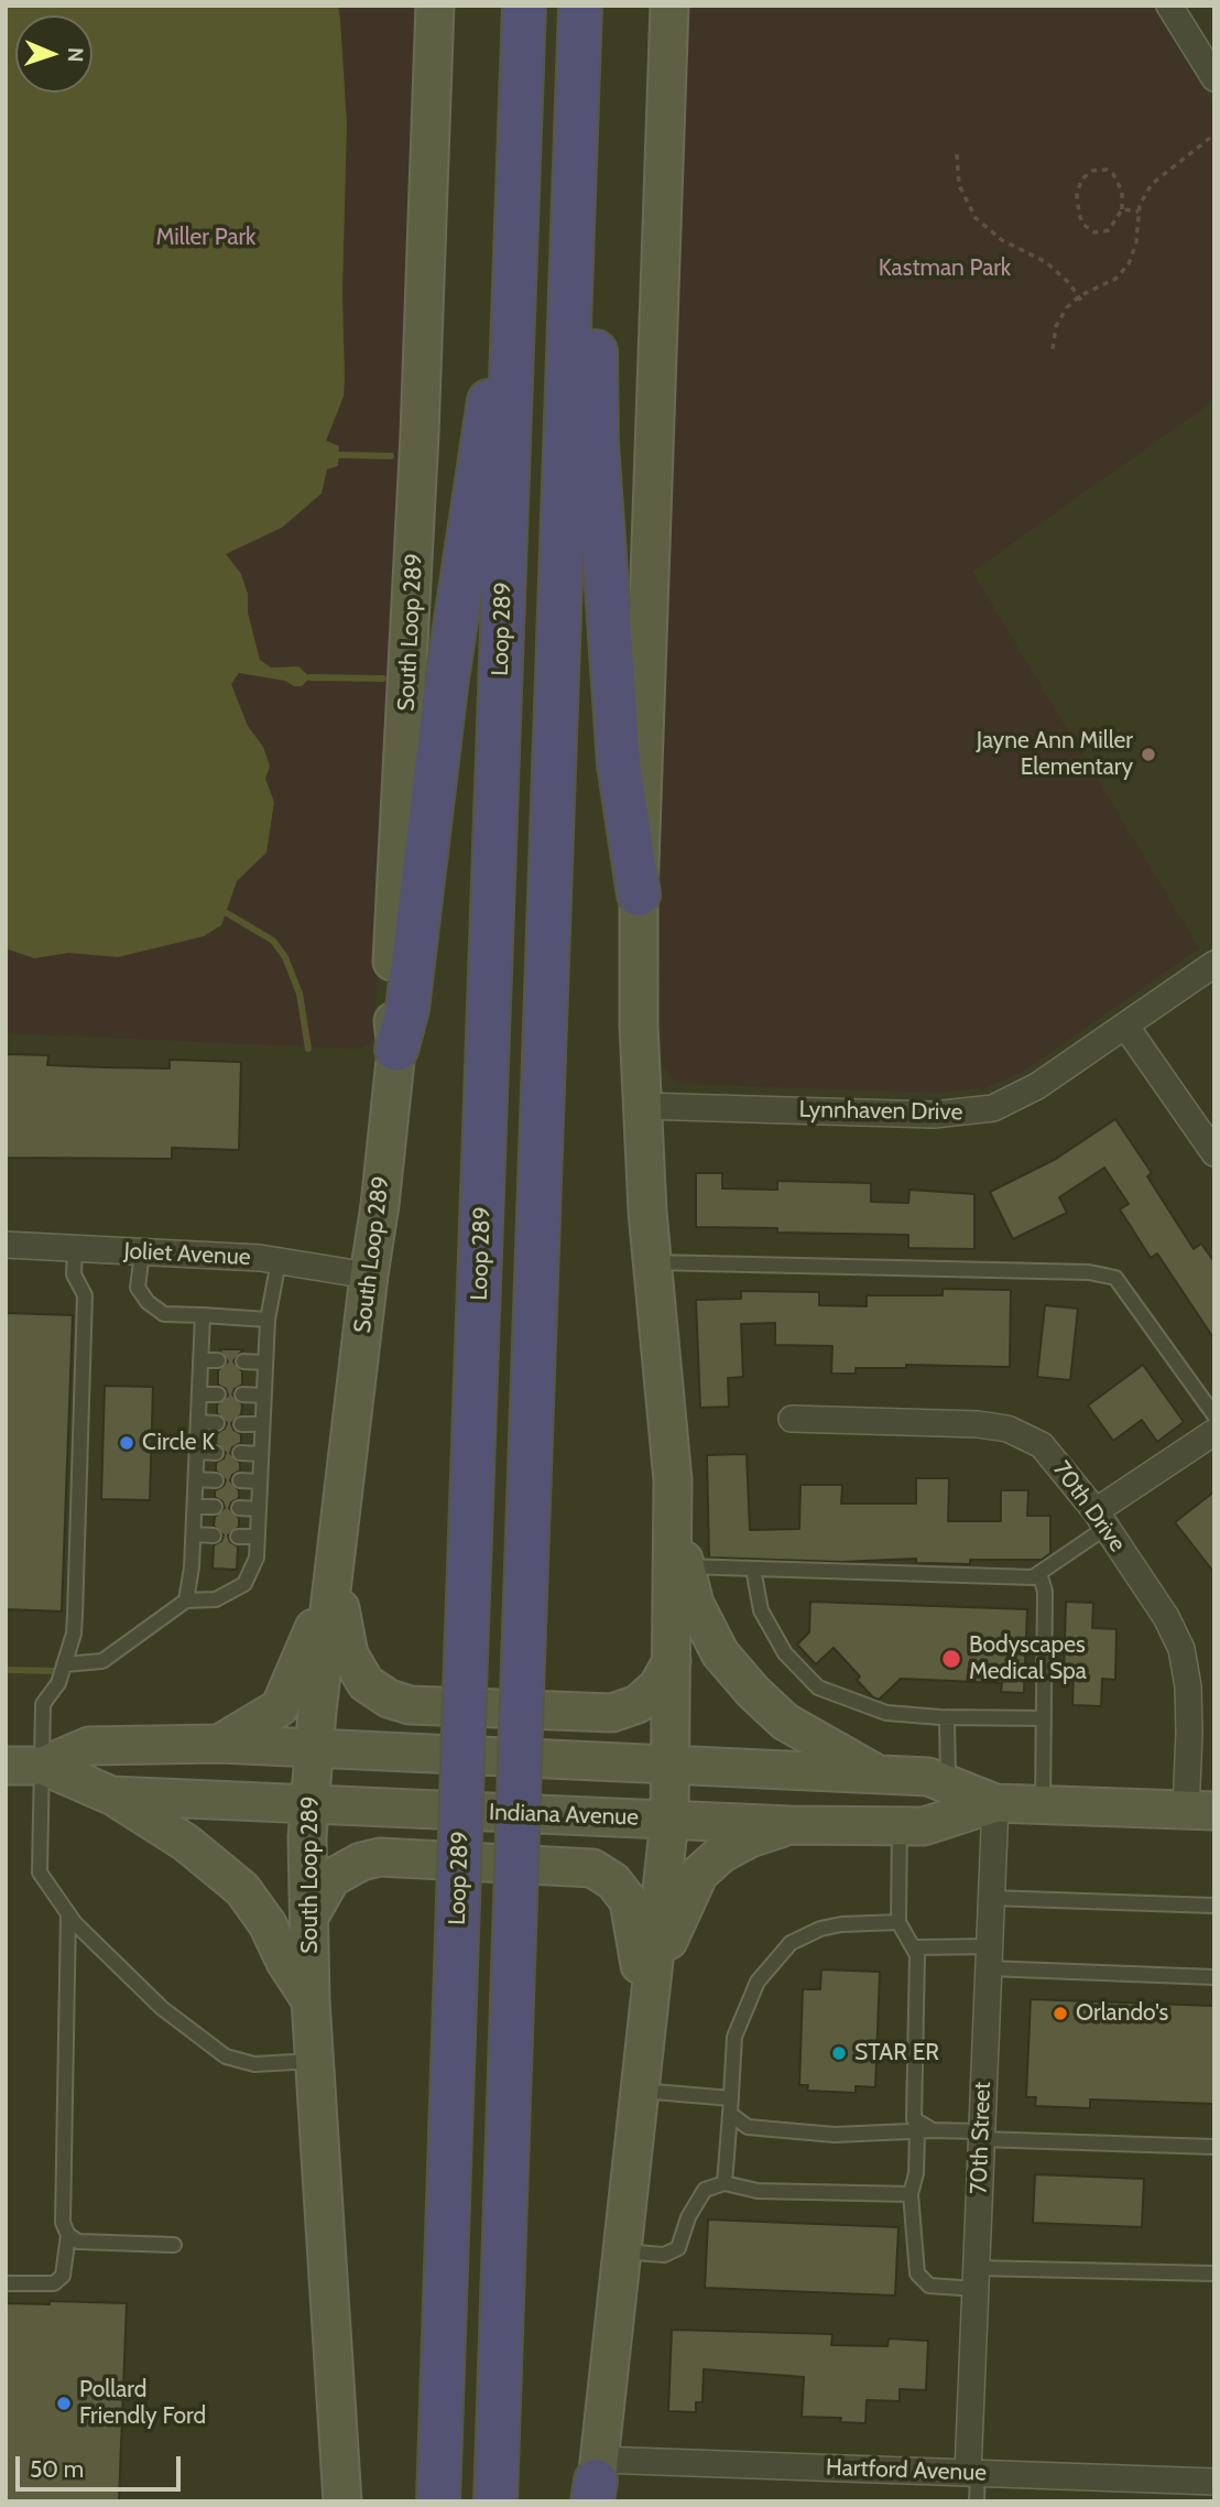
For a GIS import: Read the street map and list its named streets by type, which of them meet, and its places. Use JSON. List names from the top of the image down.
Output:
{
  "streets": {
    "highway": ["Loop 289"],
    "main road": ["South Loop 289", "Indiana Avenue"],
    "street": [
      "Lynnhaven Drive",
      "Joliet Avenue",
      "70th Drive",
      "70th Street",
      "Hartford Avenue"
    ]
  },
  "crossings": [
    ["South Loop 289", "Joliet Avenue"],
    ["South Loop 289", "Indiana Avenue"],
    ["70th Drive", "Indiana Avenue"],
    ["Indiana Avenue", "70th Street"],
    ["70th Street", "Hartford Avenue"]
  ],
  "parks": ["Miller Park", "Kastman Park"],
  "places": [
    "Jayne Ann Miller Elementary",
    "Circle K",
    "Bodyscapes Medical Spa",
    "Orlando's",
    "STAR ER",
    "Pollard Friendly Ford"
  ],
  "scale_bar": "50 m",
  "north": "right"
}
